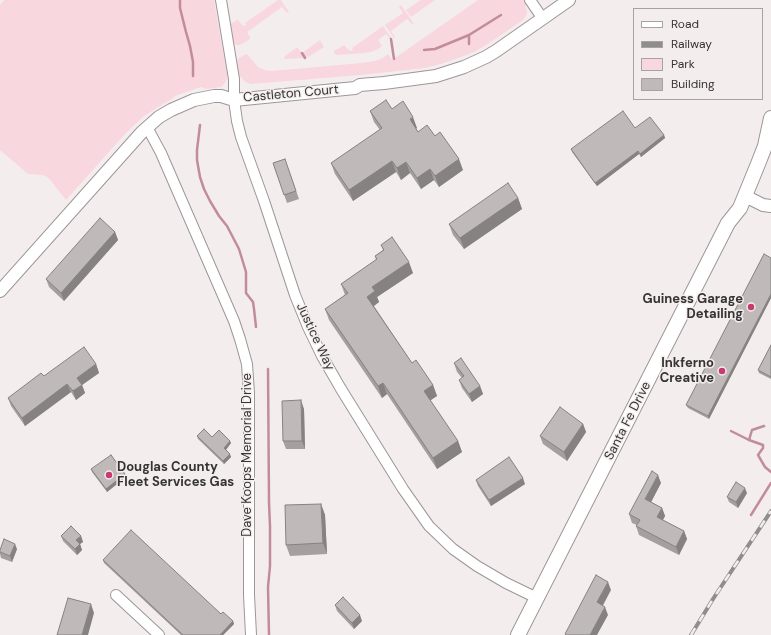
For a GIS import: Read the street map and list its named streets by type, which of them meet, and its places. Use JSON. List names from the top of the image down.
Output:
{
  "streets": {
    "main road": ["Santa Fe Drive"],
    "street": ["Castleton Court", "Justice Way", "Dave Koops Memorial Drive"]
  },
  "crossings": [
    ["Castleton Court", "Justice Way"],
    ["Castleton Court", "Dave Koops Memorial Drive"],
    ["Justice Way", "Santa Fe Drive"]
  ],
  "places": ["Guiness Garage Detailing", "Inkferno Creative", "Douglas County Fleet Services Gas"],
  "legend": [
    "Road",
    "Railway",
    "Park",
    "Building"
  ]
}
